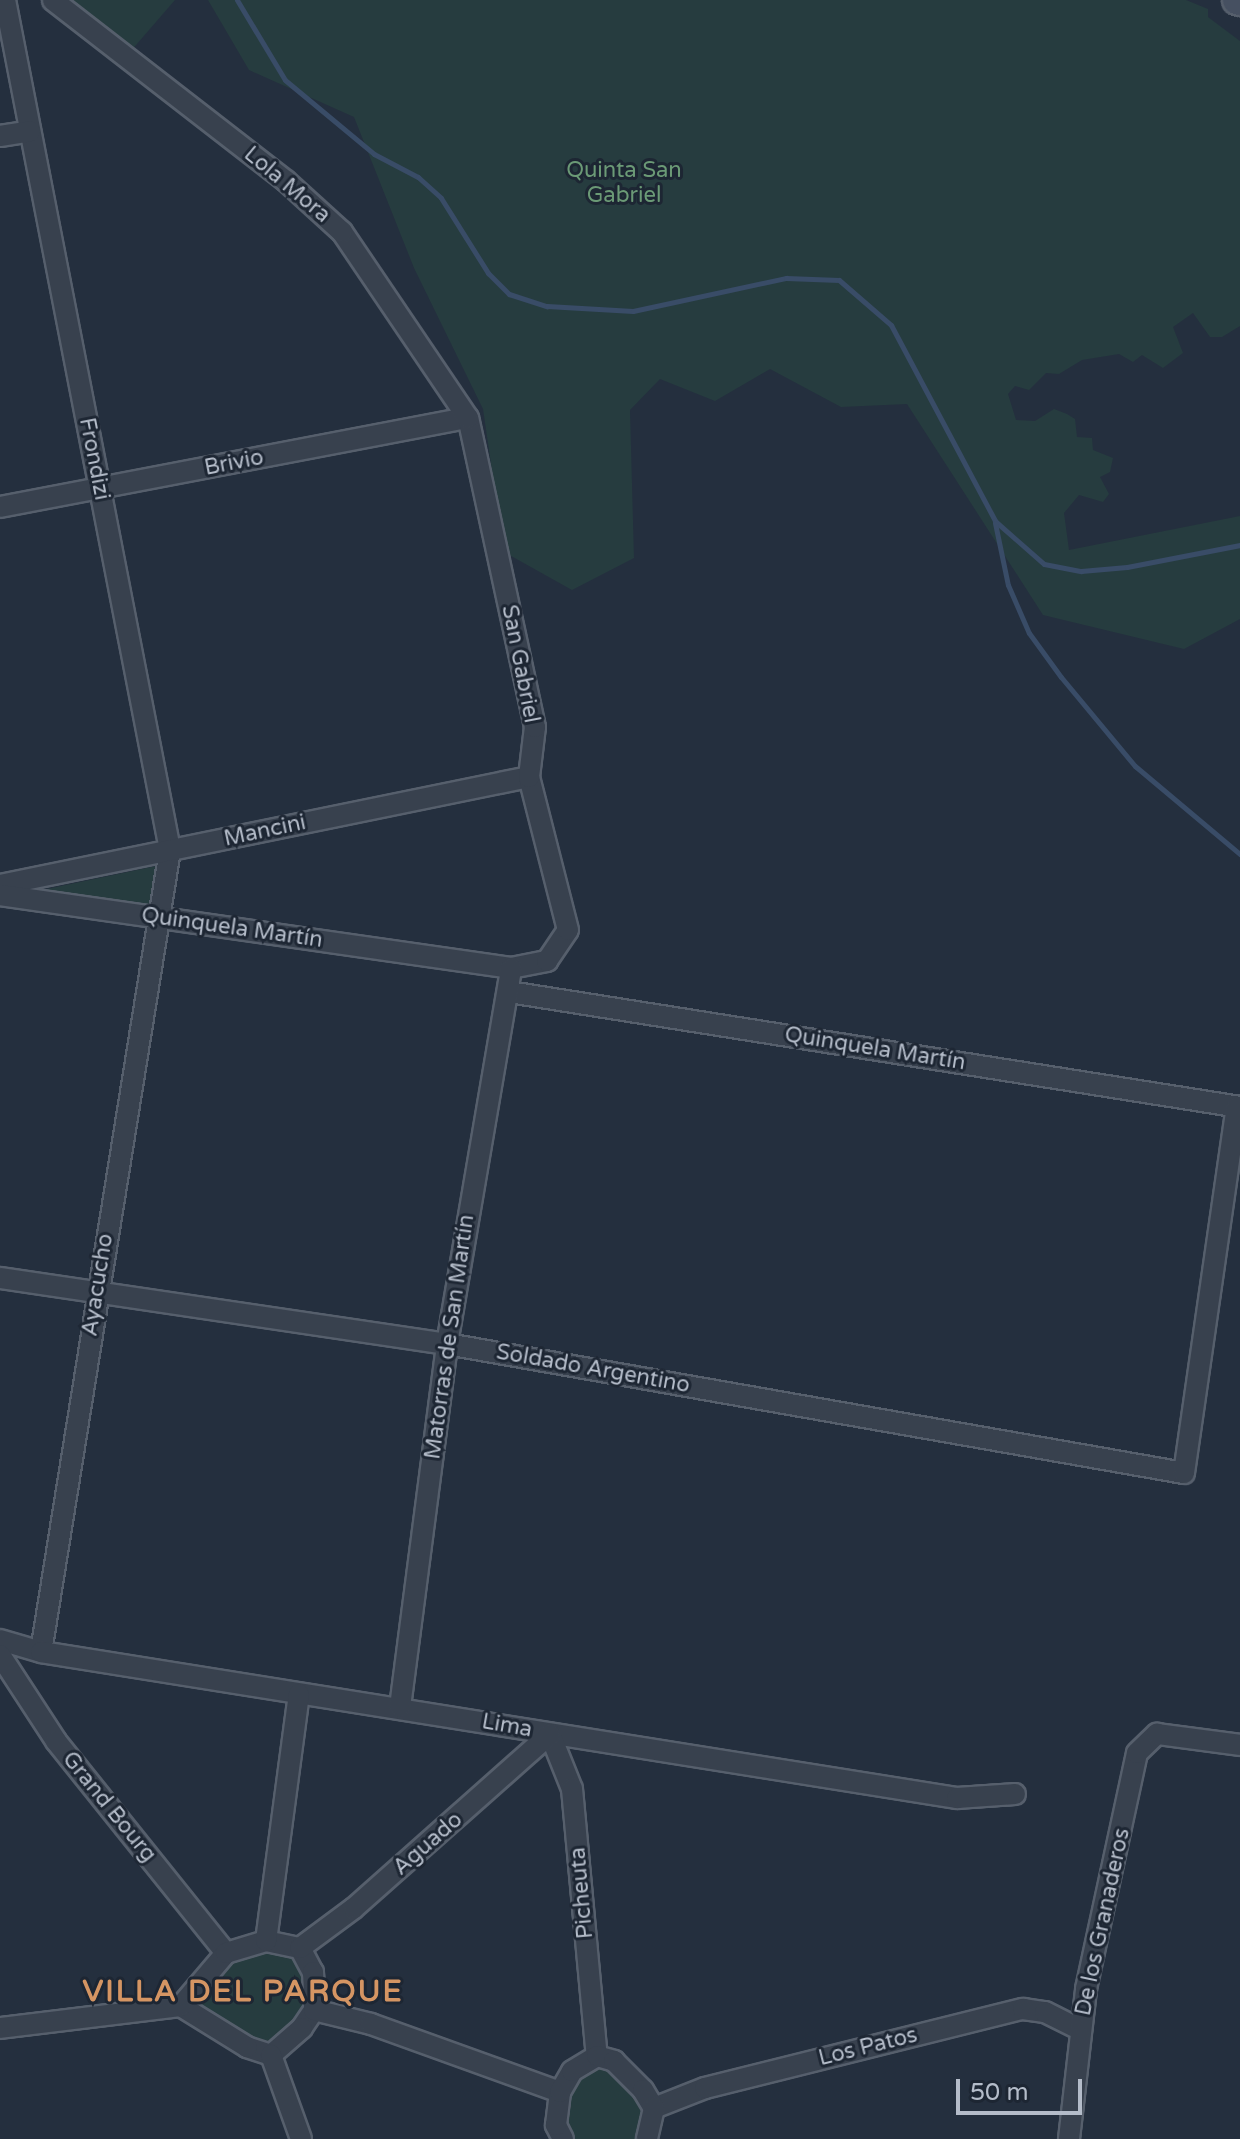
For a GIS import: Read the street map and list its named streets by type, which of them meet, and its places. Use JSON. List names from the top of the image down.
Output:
{
  "streets": {
    "street": [
      "Lola Mora",
      "Frondizi",
      "Brivio",
      "San Gabriel",
      "Mancini",
      "Quinquela Martín",
      "Ayacucho",
      "Matorras de San Martín",
      "Soldado Argentino",
      "Lima",
      "Grand Bourg",
      "Aguado",
      "Picheuta",
      "De los Granaderos",
      "Los Patos"
    ]
  },
  "crossings": [
    ["Lola Mora", "Brivio"],
    ["Lola Mora", "San Gabriel"],
    ["Frondizi", "Brivio"],
    ["Frondizi", "Mancini"],
    ["Frondizi", "Quinquela Martín"],
    ["Frondizi", "Ayacucho"],
    ["Brivio", "San Gabriel"],
    ["San Gabriel", "Mancini"],
    ["San Gabriel", "Quinquela Martín"],
    ["San Gabriel", "Matorras de San Martín"],
    ["Quinquela Martín", "Ayacucho"],
    ["Quinquela Martín", "Matorras de San Martín"],
    ["Quinquela Martín", "Soldado Argentino"],
    ["Ayacucho", "Soldado Argentino"],
    ["Ayacucho", "Lima"],
    ["Matorras de San Martín", "Soldado Argentino"],
    ["Matorras de San Martín", "Lima"],
    ["Lima", "Aguado"],
    ["Lima", "Picheuta"],
    ["Grand Bourg", "Aguado"],
    ["Aguado", "Picheuta"],
    ["De los Granaderos", "Los Patos"]
  ],
  "districts": ["VILLA DEL PARQUE"],
  "parks": ["Quinta San Gabriel"],
  "scale_bar": "50 m"
}
